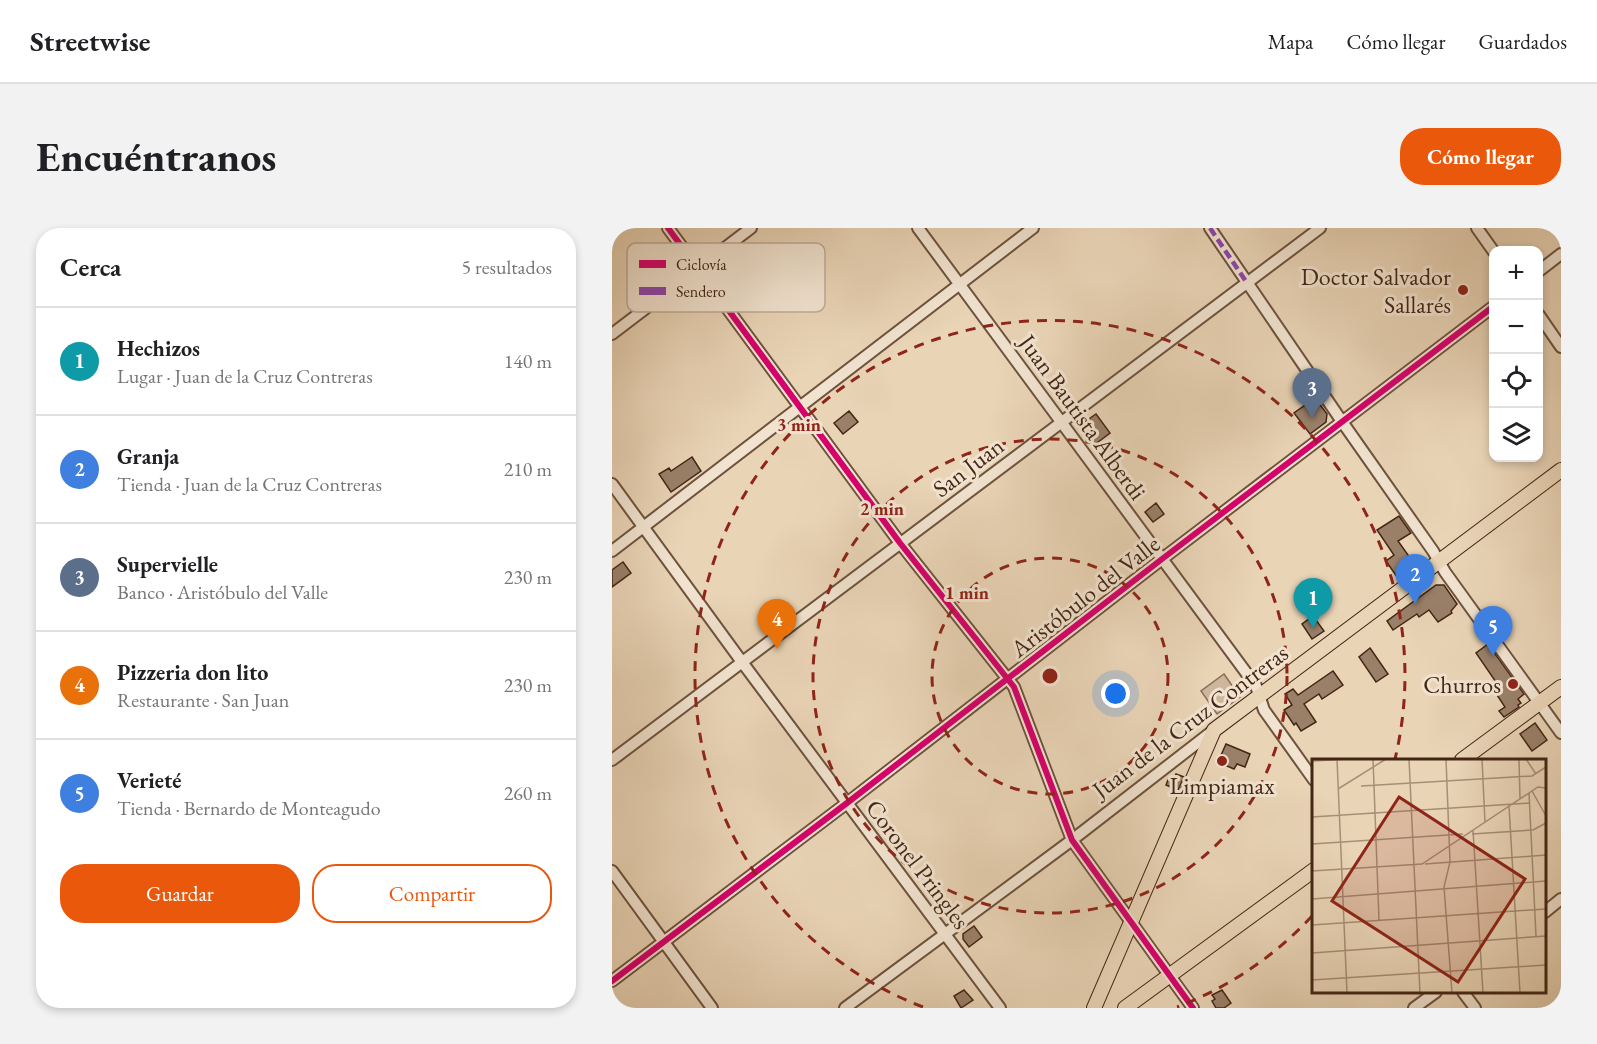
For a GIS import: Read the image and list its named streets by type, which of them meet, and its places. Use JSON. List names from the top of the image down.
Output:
{
  "streets": {
    "main road": ["Juan de la Cruz Contreras"],
    "street": [
      "Juan Bautista Alberdi",
      "San Juan",
      "Aristóbulo del Valle",
      "Coronel Pringles"
    ]
  },
  "crossings": [
    ["Juan Bautista Alberdi", "San Juan"],
    ["Juan Bautista Alberdi", "Aristóbulo del Valle"],
    ["Juan Bautista Alberdi", "Juan de la Cruz Contreras"],
    ["San Juan", "Coronel Pringles"],
    ["Aristóbulo del Valle", "Coronel Pringles"],
    ["Juan de la Cruz Contreras", "Coronel Pringles"]
  ],
  "places": ["Doctor Salvador Sallarés", "Churros", "Limpiamax"],
  "legend": ["Ciclovía", "Sendero"],
  "page": {
    "header": "Streetwise",
    "nav": ["Mapa", "Cómo llegar", "Guardados"],
    "buttons": [
      "Cómo llegar",
      ["Guardar", "Compartir"]
    ],
    "title": "Encuéntranos",
    "heading": ["Cerca", "5 resultados"],
    "map_buttons": ["+", "−"],
    "list": [
      {
        "mark": "1",
        "name": "Hechizos",
        "note": "Lugar · Juan de la Cruz Contreras",
        "value": "140 m"
      },
      {
        "mark": "2",
        "name": "Granja",
        "note": "Tienda · Juan de la Cruz Contreras",
        "value": "210 m"
      },
      {
        "mark": "3",
        "name": "Supervielle",
        "note": "Banco · Aristóbulo del Valle",
        "value": "230 m"
      },
      {
        "mark": "4",
        "name": "Pizzeria don lito",
        "note": "Restaurante · San Juan",
        "value": "230 m"
      },
      {
        "mark": "5",
        "name": "Verieté",
        "note": "Tienda · Bernardo de Monteagudo",
        "value": "260 m"
      }
    ],
    "pins": [
      "3",
      "2",
      "1",
      "4",
      "5"
    ]
  },
  "rings": ["3 min", "2 min", "1 min"]
}
